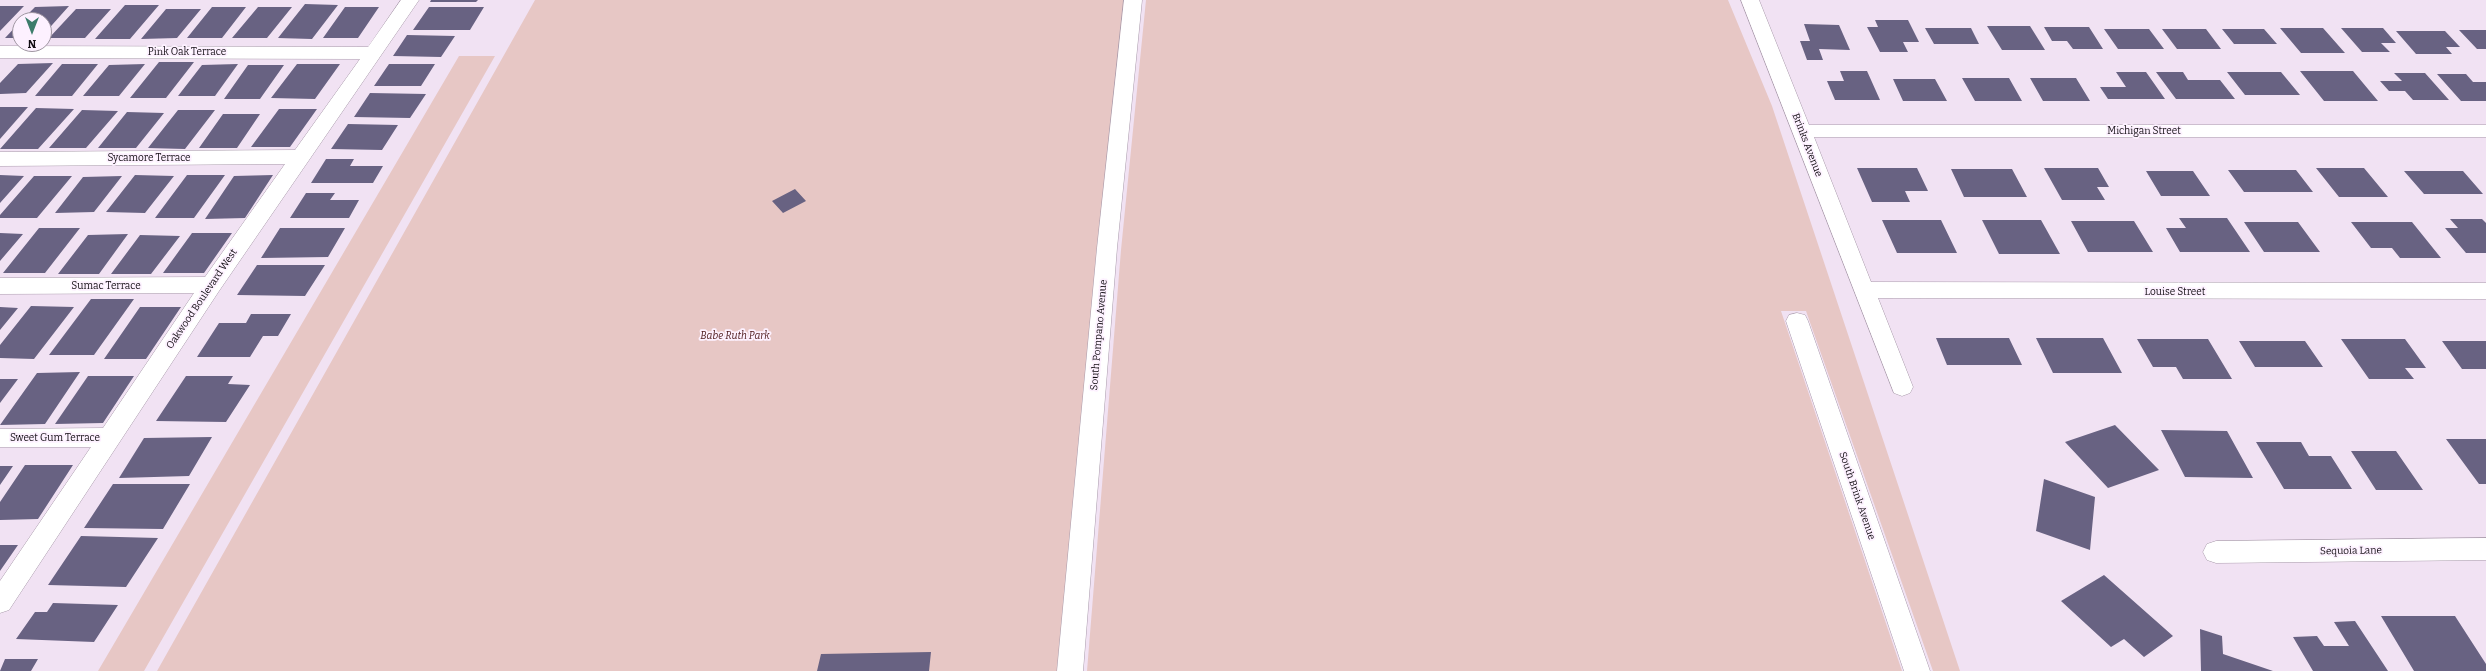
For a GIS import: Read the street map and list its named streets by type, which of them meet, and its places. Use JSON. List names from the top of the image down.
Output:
{
  "streets": {
    "street": [
      "Pink Oak Terrace",
      "Michigan Street",
      "Brinks Avenue",
      "Sycamore Terrace",
      "Sumac Terrace",
      "Louise Street",
      "Oakwood Boulevard West",
      "South Pompano Avenue",
      "Sweet Gum Terrace",
      "South Brink Avenue",
      "Sequoia Lane"
    ]
  },
  "crossings": [
    ["Pink Oak Terrace", "Oakwood Boulevard West"],
    ["Michigan Street", "Brinks Avenue"],
    ["Brinks Avenue", "Louise Street"],
    ["Sycamore Terrace", "Oakwood Boulevard West"],
    ["Sumac Terrace", "Oakwood Boulevard West"],
    ["Oakwood Boulevard West", "Sweet Gum Terrace"]
  ],
  "parks": ["Babe Ruth Park"],
  "north": "bottom"
}
